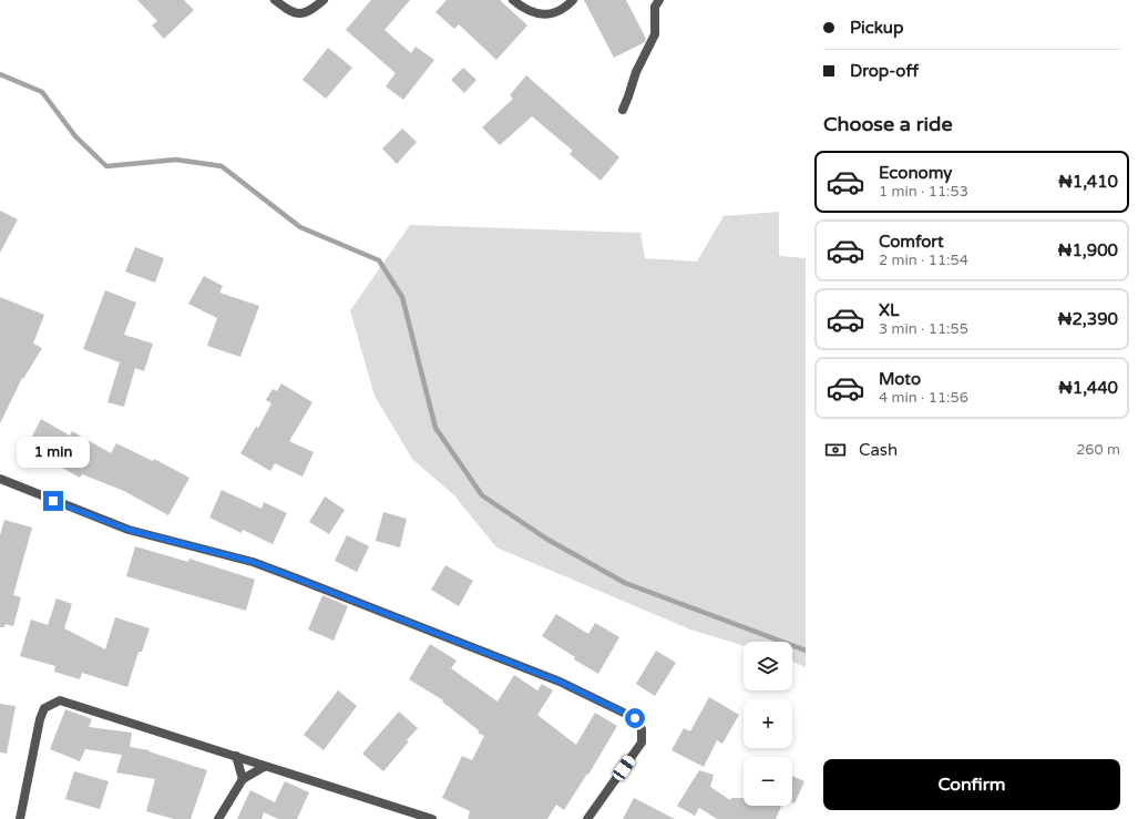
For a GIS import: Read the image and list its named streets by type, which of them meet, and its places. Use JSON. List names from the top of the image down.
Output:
{
  "page": {
    "banner": ["Pickup", "Drop-off"],
    "heading": "Choose a ride",
    "list": [
      {
        "name": "Economy",
        "note": "1 min · 11:53",
        "value": "₦1,410"
      },
      {
        "name": "Comfort",
        "note": "2 min · 11:54",
        "value": "₦1,900"
      },
      {
        "name": "XL",
        "note": "3 min · 11:55",
        "value": "₦2,390"
      },
      {
        "name": "Moto",
        "note": "4 min · 11:56",
        "value": "₦1,440"
      }
    ],
    "pay": ["Cash", "260 m"],
    "bubble": "1 min",
    "map_buttons": ["+", "−"],
    "buttons": "Confirm"
  }
}
